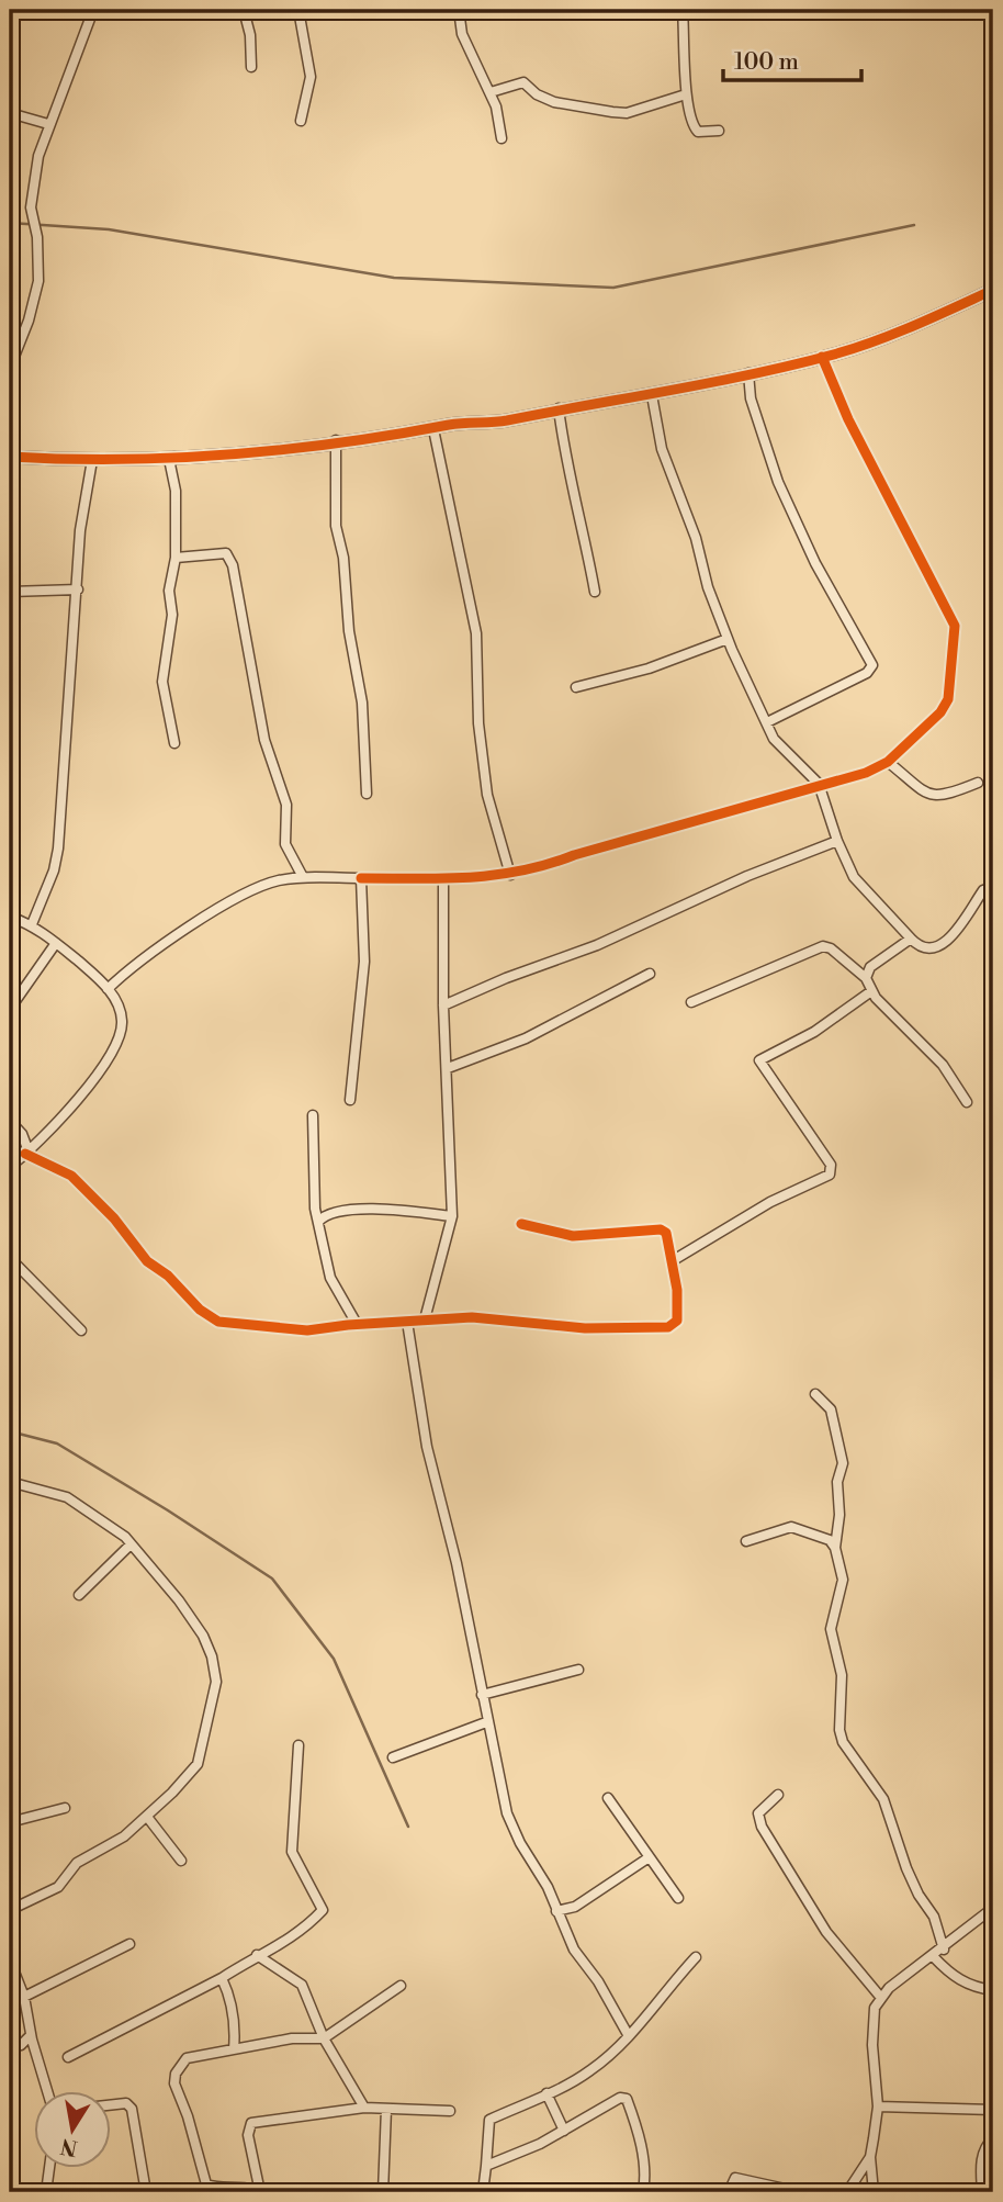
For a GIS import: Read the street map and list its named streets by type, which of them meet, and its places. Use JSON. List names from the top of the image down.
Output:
{
  "scale_bar": "100 m",
  "north": "bottom"
}
